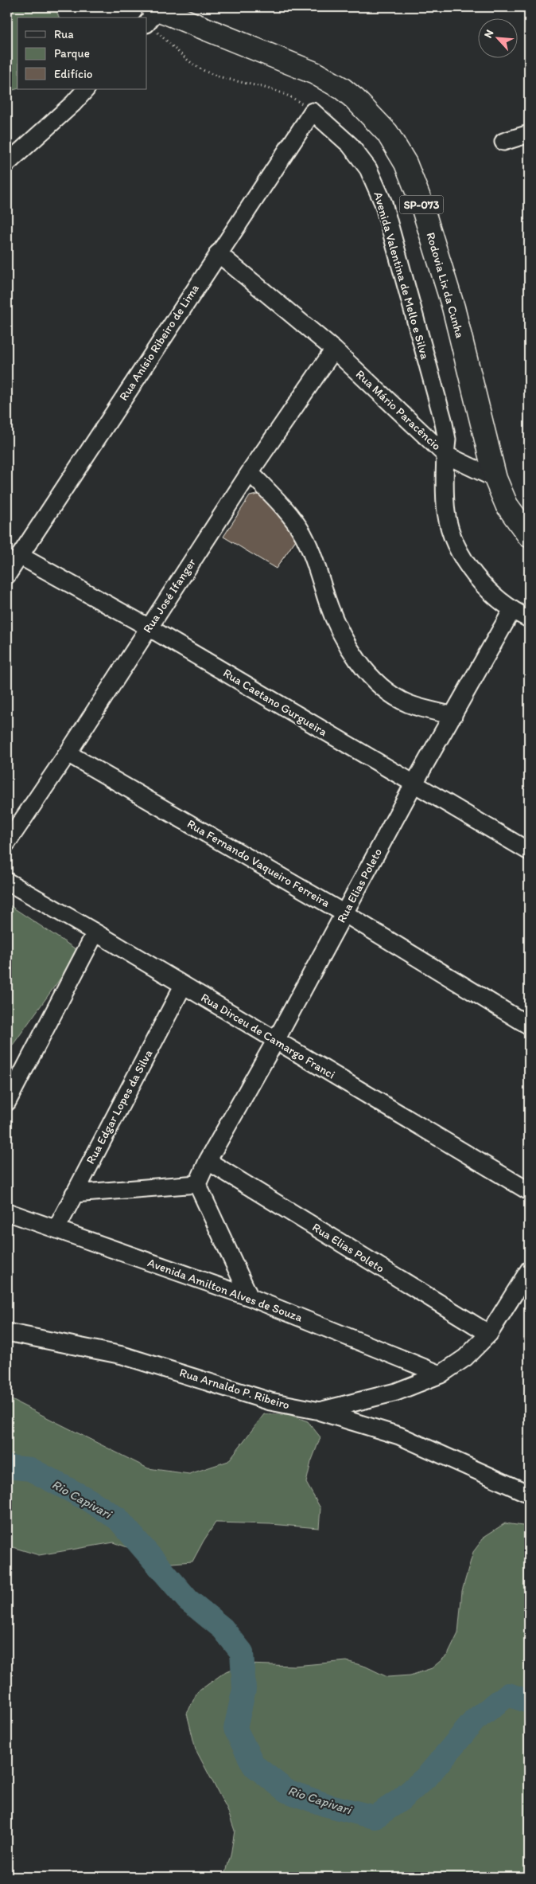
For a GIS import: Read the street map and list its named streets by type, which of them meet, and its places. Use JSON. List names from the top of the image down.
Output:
{
  "streets": {
    "main road": ["SP-073", "Rodovia Lix da Cunha"],
    "street": [
      "Avenida Valentina de Mello e Silva",
      "Rua Anísio Ribeiro de Lima",
      "Rua Mário Paracêncio",
      "Rua José Ifanger",
      "Rua Caetano Gurgueira",
      "Rua Fernando Vaqueiro Ferreira",
      "Rua Elias Poleto",
      "Rua Dirceu de Camargo Franci",
      "Rua Edgar Lopes da Silva",
      "Avenida Amilton Alves de Souza",
      "Rua Arnaldo P. Ribeiro"
    ]
  },
  "crossings": [
    ["Avenida Valentina de Mello e Silva", "Rua Anísio Ribeiro de Lima"],
    ["Avenida Valentina de Mello e Silva", "Rua Mário Paracêncio"],
    ["Rua Anísio Ribeiro de Lima", "Rua Mário Paracêncio"],
    ["Rua Anísio Ribeiro de Lima", "Rua Caetano Gurgueira"],
    ["Rua Mário Paracêncio", "Rua José Ifanger"],
    ["Rua Mário Paracêncio", "Rua Elias Poleto"],
    ["Rua José Ifanger", "Rua Caetano Gurgueira"],
    ["Rua José Ifanger", "Rua Fernando Vaqueiro Ferreira"],
    ["Rua Caetano Gurgueira", "Rua Elias Poleto"],
    ["Rua Fernando Vaqueiro Ferreira", "Rua Elias Poleto"],
    ["Rua Elias Poleto", "Rua Dirceu de Camargo Franci"],
    ["Rua Elias Poleto", "Rua Arnaldo P. Ribeiro"],
    ["Rua Dirceu de Camargo Franci", "Rua Edgar Lopes da Silva"],
    ["Rua Edgar Lopes da Silva", "Avenida Amilton Alves de Souza"],
    ["Avenida Amilton Alves de Souza", "Rua Arnaldo P. Ribeiro"]
  ],
  "water": ["Rio Capivari"],
  "legend": ["Rua", "Parque", "Edifício"],
  "north": "top left"
}
